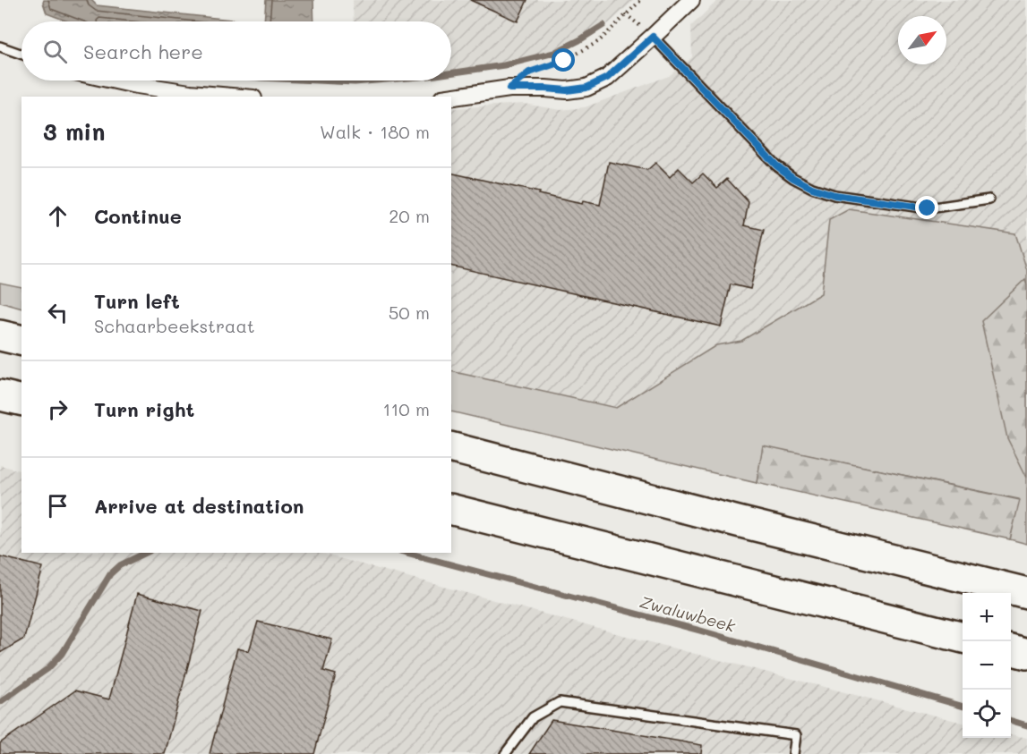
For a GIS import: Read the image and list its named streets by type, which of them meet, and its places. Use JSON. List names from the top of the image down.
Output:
{
  "water": ["Zwaluwbeek"],
  "north": "top right",
  "page": {
    "search": "Search here",
    "heading": ["3 min", "Walk · 180 m"],
    "list": [
      ["Continue", "20 m"],
      ["Turn left", "Schaarbeekstraat", "50 m"],
      ["Turn right", "110 m"],
      "Arrive at destination"
    ],
    "map_buttons": ["+", "−"]
  }
}
